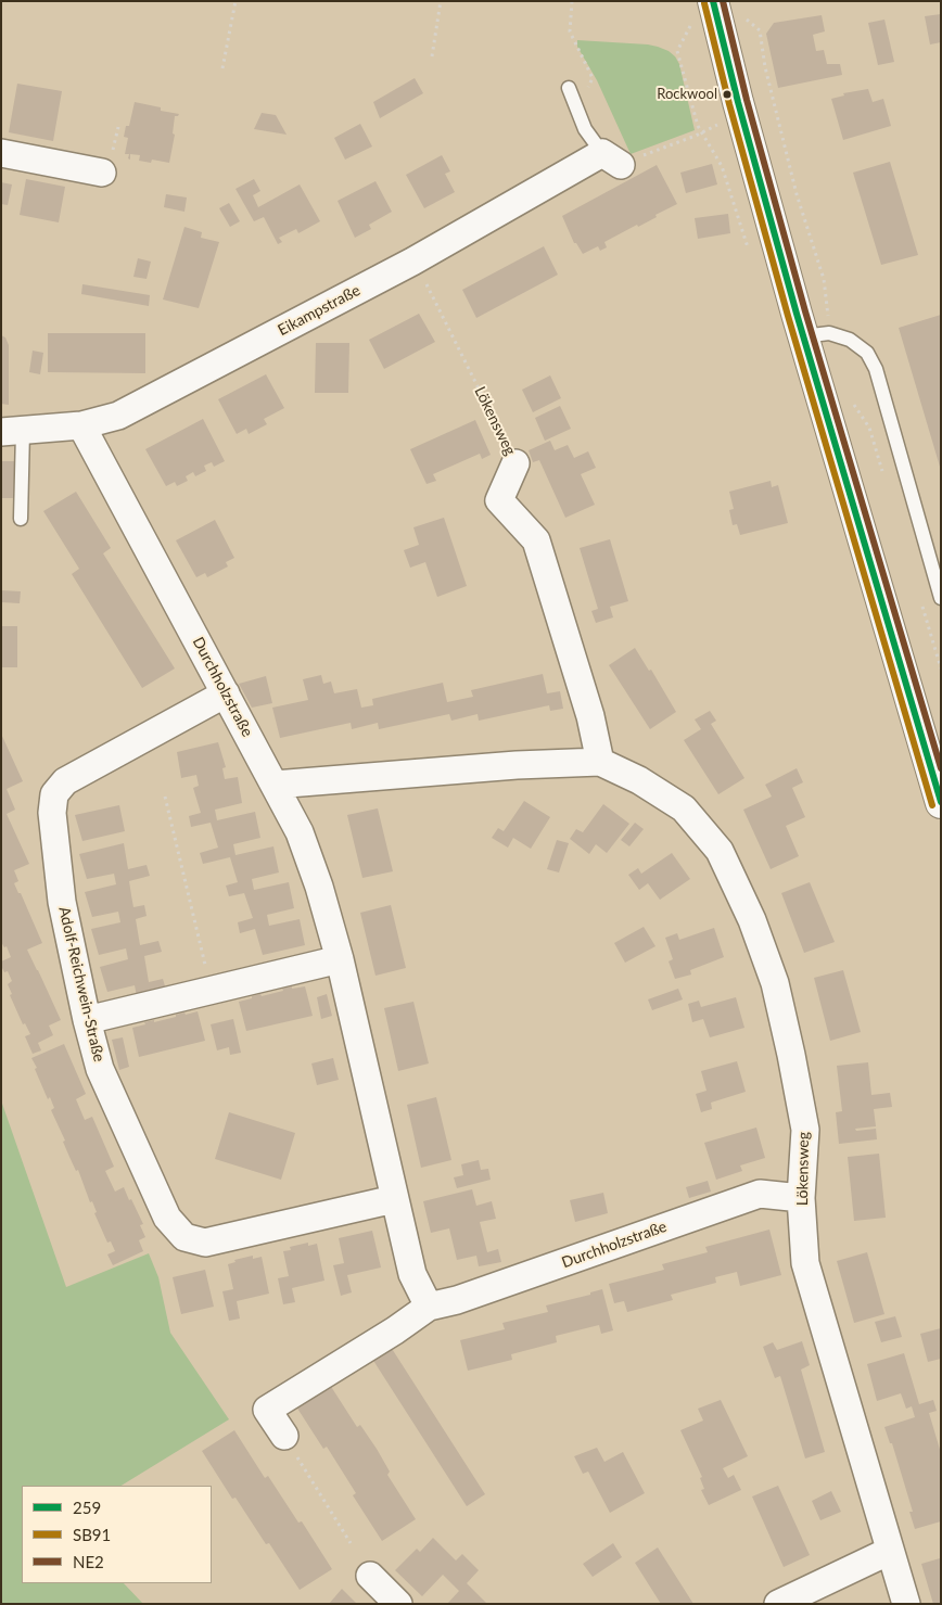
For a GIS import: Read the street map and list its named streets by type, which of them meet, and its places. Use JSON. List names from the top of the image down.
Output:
{
  "streets": {
    "street": [
      "Eikampstraße",
      "Lökensweg",
      "Durchholzstraße",
      "Adolf-Reichwein-Straße"
    ]
  },
  "crossings": [
    ["Eikampstraße", "Lökensweg"],
    ["Eikampstraße", "Durchholzstraße"],
    ["Lökensweg", "Durchholzstraße"],
    ["Durchholzstraße", "Adolf-Reichwein-Straße"]
  ],
  "places": ["Rockwool"],
  "lines": ["transit line 259", "transit line NE2", "transit line SB91"],
  "legend": ["259", "SB91", "NE2"]
}
